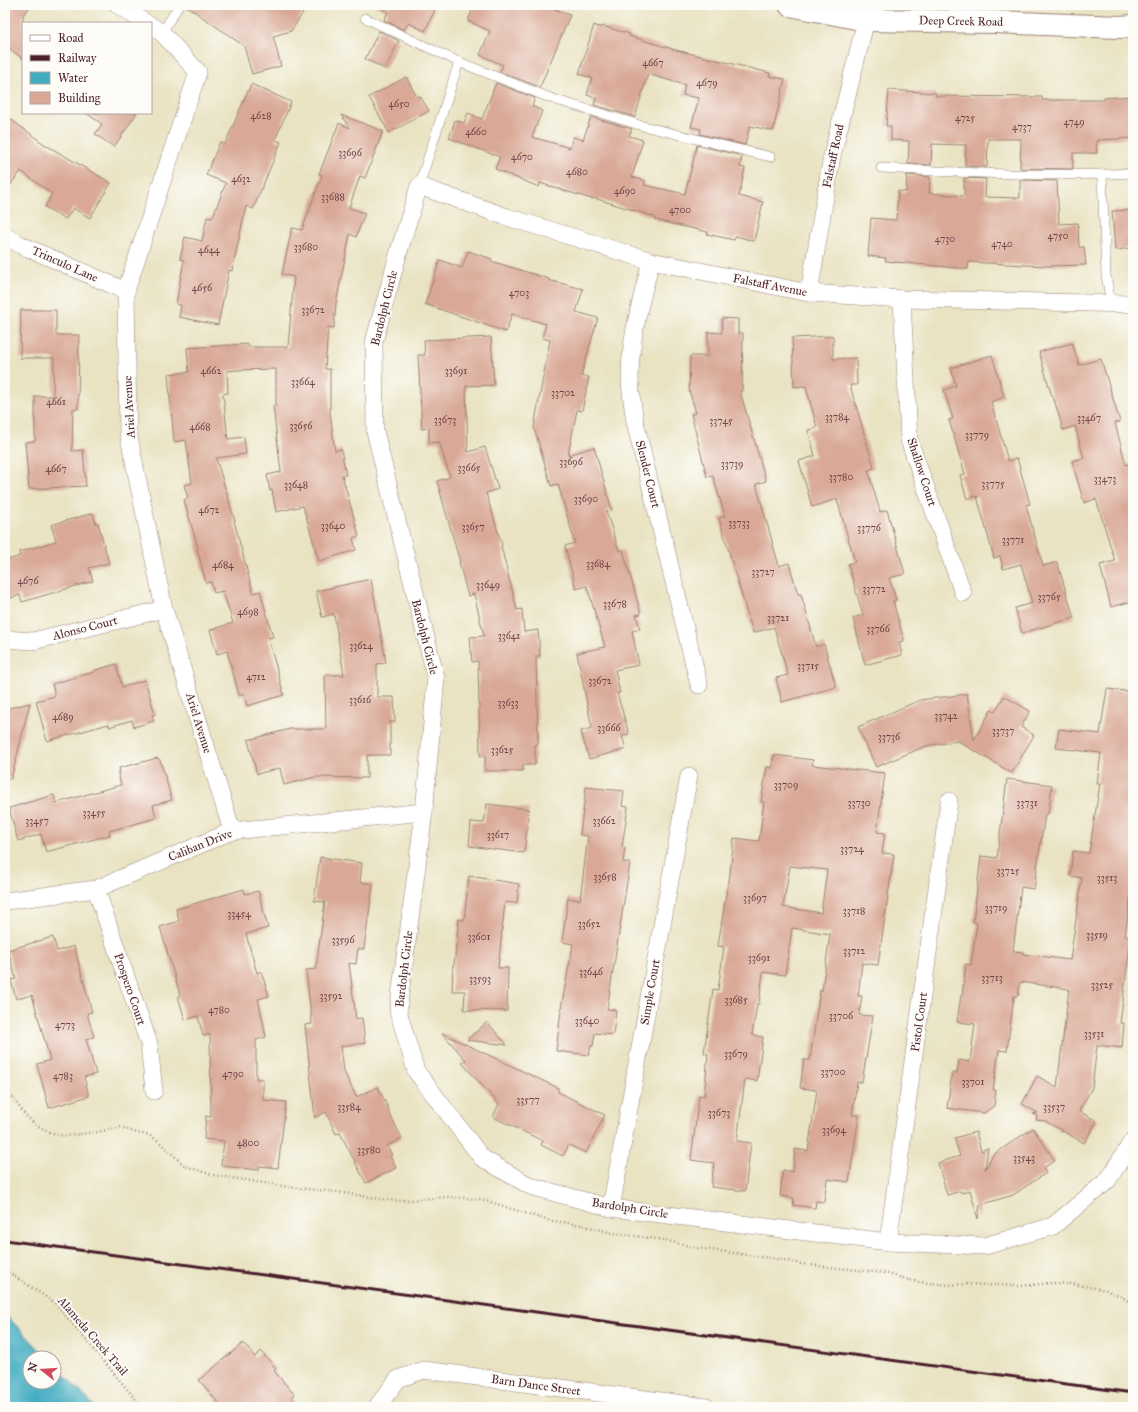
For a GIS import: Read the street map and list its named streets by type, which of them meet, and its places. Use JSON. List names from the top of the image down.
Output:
{
  "streets": {
    "street": [
      "Deep Creek Road",
      "Falstaff Road",
      "Trinculo Lane",
      "Falstaff Avenue",
      "Bardolph Circle",
      "Ariel Avenue",
      "Shallow Court",
      "Slender Court",
      "Alonso Court",
      "Caliban Drive",
      "Prospero Court",
      "Simple Court",
      "Pistol Court",
      "Barn Dance Street"
    ],
    "path": ["Alameda Creek Trail"]
  },
  "crossings": [
    ["Deep Creek Road", "Falstaff Road"],
    ["Falstaff Road", "Falstaff Avenue"],
    ["Trinculo Lane", "Ariel Avenue"],
    ["Falstaff Avenue", "Bardolph Circle"],
    ["Falstaff Avenue", "Shallow Court"],
    ["Falstaff Avenue", "Slender Court"],
    ["Bardolph Circle", "Caliban Drive"],
    ["Bardolph Circle", "Simple Court"],
    ["Bardolph Circle", "Pistol Court"],
    ["Ariel Avenue", "Alonso Court"],
    ["Ariel Avenue", "Caliban Drive"],
    ["Caliban Drive", "Prospero Court"]
  ],
  "house_numbers": [
    "4667",
    "4679",
    "4650",
    "4628",
    "4725",
    "4749",
    "4737",
    "4660",
    "33696",
    "4670",
    "4680",
    "4632",
    "4690",
    "33688",
    "4700",
    "4750",
    "4730",
    "4740",
    "33680",
    "4644",
    "4656",
    "4703",
    "33672",
    "4662",
    "33691",
    "33664",
    "33702",
    "4661",
    "33784",
    "33467",
    "33673",
    "33745",
    "33656",
    "4668",
    "33779",
    "33696",
    "33739",
    "33665",
    "4667",
    "33780",
    "33473",
    "33775",
    "33648",
    "33690",
    "4672",
    "33733",
    "33640",
    "33657",
    "33776",
    "33771",
    "33684",
    "4684",
    "33727",
    "4676",
    "33649",
    "33772",
    "33765",
    "33678",
    "4698",
    "33721",
    "33766",
    "33641",
    "33624",
    "33715",
    "4712",
    "33672",
    "33616",
    "33633",
    "33742",
    "4689",
    "33666",
    "33737",
    "33736",
    "33625",
    "33709",
    "33730",
    "33731",
    "33455",
    "33457",
    "33662",
    "33617",
    "33724",
    "33725",
    "33658",
    "33513",
    "33697",
    "33719",
    "33718",
    "33454",
    "33652",
    "33519",
    "33601",
    "33596",
    "33712",
    "33691",
    "33646",
    "33713",
    "33593",
    "33525",
    "33592",
    "33685",
    "4780",
    "33706",
    "33640",
    "4773",
    "33531",
    "33679",
    "33700",
    "4790",
    "4783",
    "33701",
    "33577",
    "33584",
    "33537",
    "33673",
    "33694",
    "4800",
    "33580",
    "33543"
  ],
  "legend": [
    "Road",
    "Railway",
    "Water",
    "Building"
  ],
  "north": "left"
}
